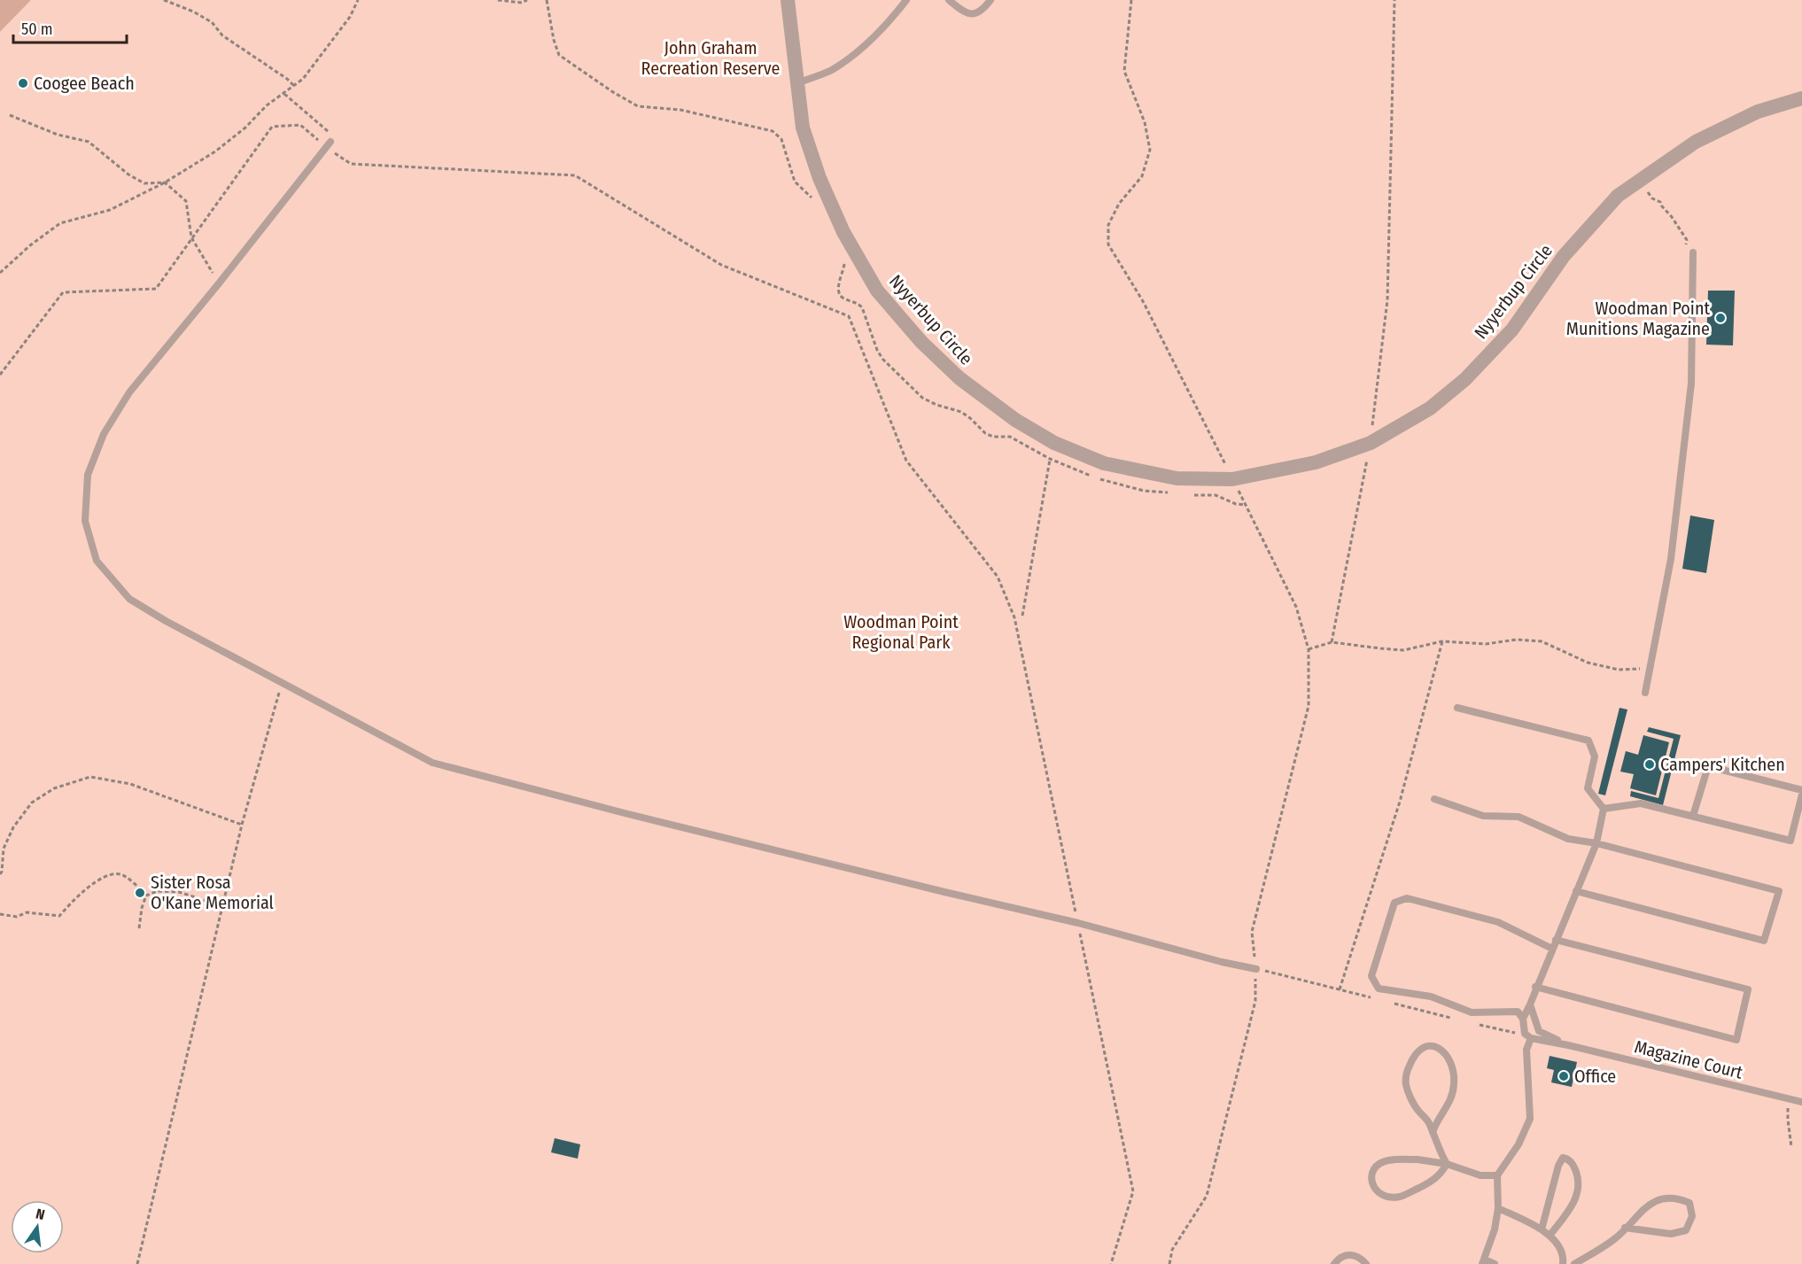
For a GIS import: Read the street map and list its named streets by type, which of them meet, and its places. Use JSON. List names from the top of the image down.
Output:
{
  "streets": {
    "street": ["Nyyerbup Circle"],
    "lane": ["Magazine Court"]
  },
  "parks": ["John Graham Recreation Reserve", "Woodman Point Regional Park"],
  "places": [
    "Coogee Beach",
    "Woodman Point Munitions Magazine",
    "Campers' Kitchen",
    "Sister Rosa O'Kane Memorial",
    "Office"
  ],
  "scale_bar": "50 m",
  "north": "top"
}
